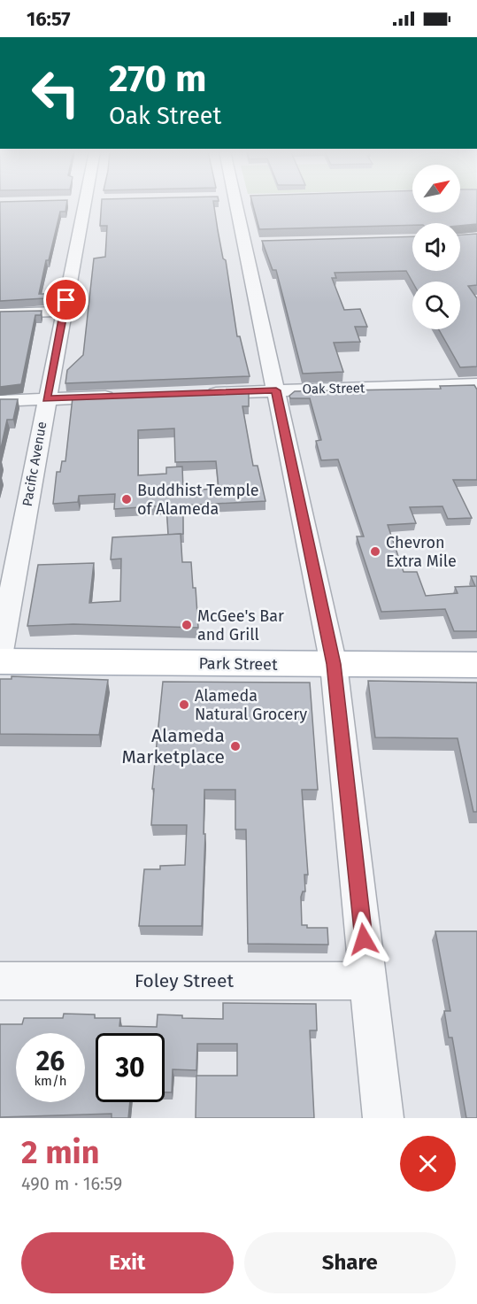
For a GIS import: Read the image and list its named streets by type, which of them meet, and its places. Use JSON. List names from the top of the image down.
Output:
{
  "streets": {
    "main road": ["Park Street"],
    "street": ["Oak Street", "Pacific Avenue", "Foley Street"]
  },
  "places": [
    "Buddhist Temple of Alameda",
    "Chevron Extra Mile",
    "McGee's Bar and Grill",
    "Alameda Natural Grocery",
    "Alameda Marketplace"
  ],
  "north": "top right",
  "page": {
    "status": "16:57",
    "turn": ["270 m", "Oak Street"],
    "speed": "26 km/h",
    "limit": "30",
    "heading": ["2 min", "490 m · 16:59"],
    "buttons": ["Exit", "Share"]
  }
}
